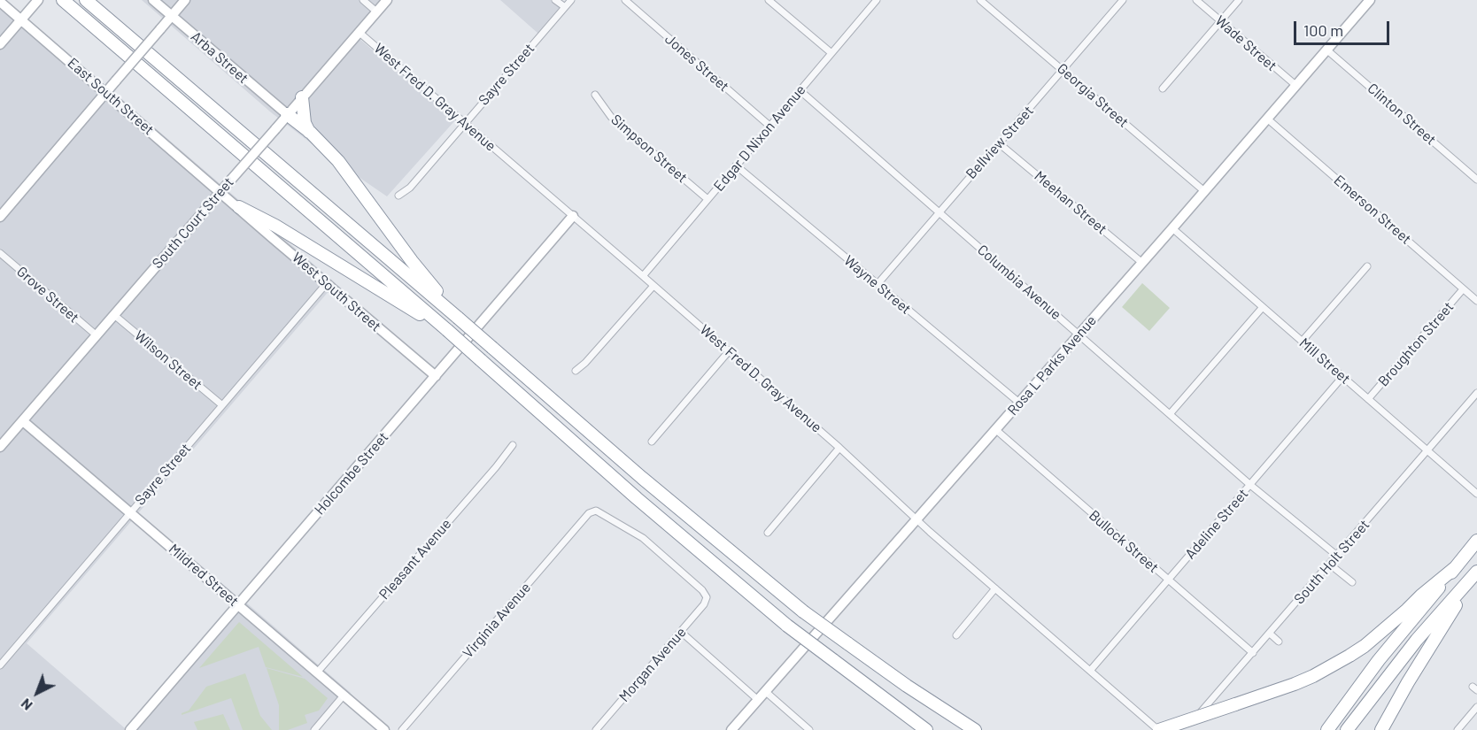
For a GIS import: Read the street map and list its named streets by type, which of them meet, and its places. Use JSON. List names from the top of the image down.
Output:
{
  "streets": {
    "street": [
      "Wade Street",
      "Arba Street",
      "Jones Street",
      "Sayre Street",
      "Georgia Street",
      "East South Street",
      "West Fred D. Gray Avenue",
      "Clinton Street",
      "Edgar D Nixon Avenue",
      "Bellview Street",
      "Simpson Street",
      "Meehan Street",
      "Emerson Street",
      "South Court Street",
      "Columbia Avenue",
      "Wayne Street",
      "West South Street",
      "Grove Street",
      "Broughton Street",
      "Wilson Street",
      "Mill Street",
      "Rosa L Parks Avenue",
      "Holcombe Street",
      "Adeline Street",
      "Bullock Street",
      "Pleasant Avenue",
      "South Holt Street",
      "Mildred Street",
      "Virginia Avenue",
      "Morgan Avenue"
    ]
  },
  "crossings": [
    ["Wade Street", "Rosa L Parks Avenue"],
    ["Arba Street", "South Court Street"],
    ["Jones Street", "Edgar D Nixon Avenue"],
    ["Sayre Street", "West Fred D. Gray Avenue"],
    ["Sayre Street", "West South Street"],
    ["Sayre Street", "Wilson Street"],
    ["Sayre Street", "Mildred Street"],
    ["Georgia Street", "Bellview Street"],
    ["Georgia Street", "Rosa L Parks Avenue"],
    ["East South Street", "South Court Street"],
    ["East South Street", "West South Street"],
    ["West Fred D. Gray Avenue", "Edgar D Nixon Avenue"],
    ["West Fred D. Gray Avenue", "South Court Street"],
    ["West Fred D. Gray Avenue", "Rosa L Parks Avenue"],
    ["West Fred D. Gray Avenue", "Holcombe Street"],
    ["West Fred D. Gray Avenue", "Adeline Street"],
    ["Clinton Street", "Rosa L Parks Avenue"],
    ["Edgar D Nixon Avenue", "Simpson Street"],
    ["Edgar D Nixon Avenue", "Columbia Avenue"],
    ["Edgar D Nixon Avenue", "Wayne Street"],
    ["Bellview Street", "Meehan Street"],
    ["Bellview Street", "Columbia Avenue"],
    ["Bellview Street", "Wayne Street"],
    ["Meehan Street", "Rosa L Parks Avenue"],
    ["Emerson Street", "Broughton Street"],
    ["Emerson Street", "Rosa L Parks Avenue"],
    ["South Court Street", "Grove Street"],
    ["South Court Street", "Wilson Street"],
    ["South Court Street", "Mildred Street"],
    ["Columbia Avenue", "Rosa L Parks Avenue"],
    ["Columbia Avenue", "Adeline Street"],
    ["Columbia Avenue", "South Holt Street"],
    ["Wayne Street", "Rosa L Parks Avenue"],
    ["West South Street", "Holcombe Street"],
    ["Broughton Street", "Mill Street"],
    ["Mill Street", "Rosa L Parks Avenue"],
    ["Mill Street", "Adeline Street"],
    ["Mill Street", "South Holt Street"],
    ["Rosa L Parks Avenue", "Bullock Street"],
    ["Holcombe Street", "Mildred Street"],
    ["Adeline Street", "Bullock Street"],
    ["Bullock Street", "South Holt Street"],
    ["Pleasant Avenue", "Mildred Street"],
    ["Virginia Avenue", "Morgan Avenue"]
  ],
  "scale_bar": "100 m",
  "north": "bottom left"
}
